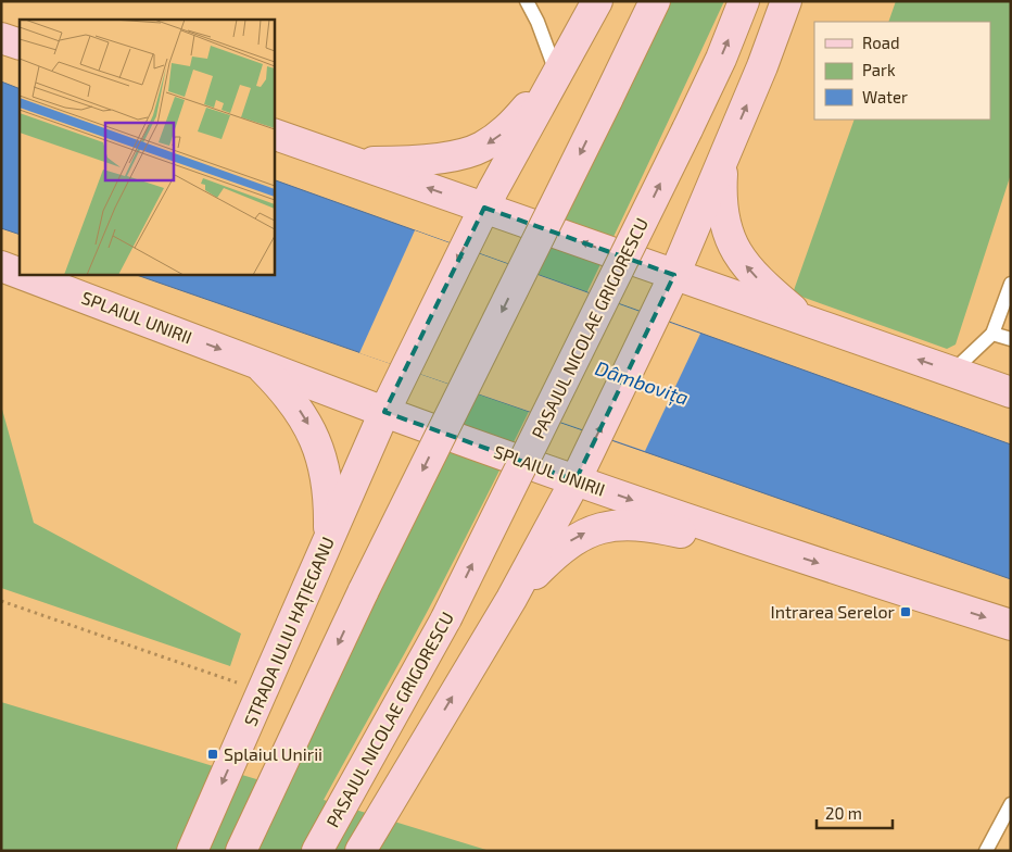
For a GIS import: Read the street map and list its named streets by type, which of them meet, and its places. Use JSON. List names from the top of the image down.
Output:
{
  "streets": {
    "main road": ["SPLAIUL UNIRII", "PASAJUL NICOLAE GRIGORESCU", "STRADA IULIU HAȚIEGANU"]
  },
  "crossings": [
    ["SPLAIUL UNIRII", "STRADA IULIU HAȚIEGANU"]
  ],
  "water": ["Dâmbovița"],
  "places": {
    "transit": ["Intrarea Serelor", "Splaiul Unirii"]
  },
  "legend": ["Road", "Park", "Water"],
  "scale_bar": "20 m"
}
